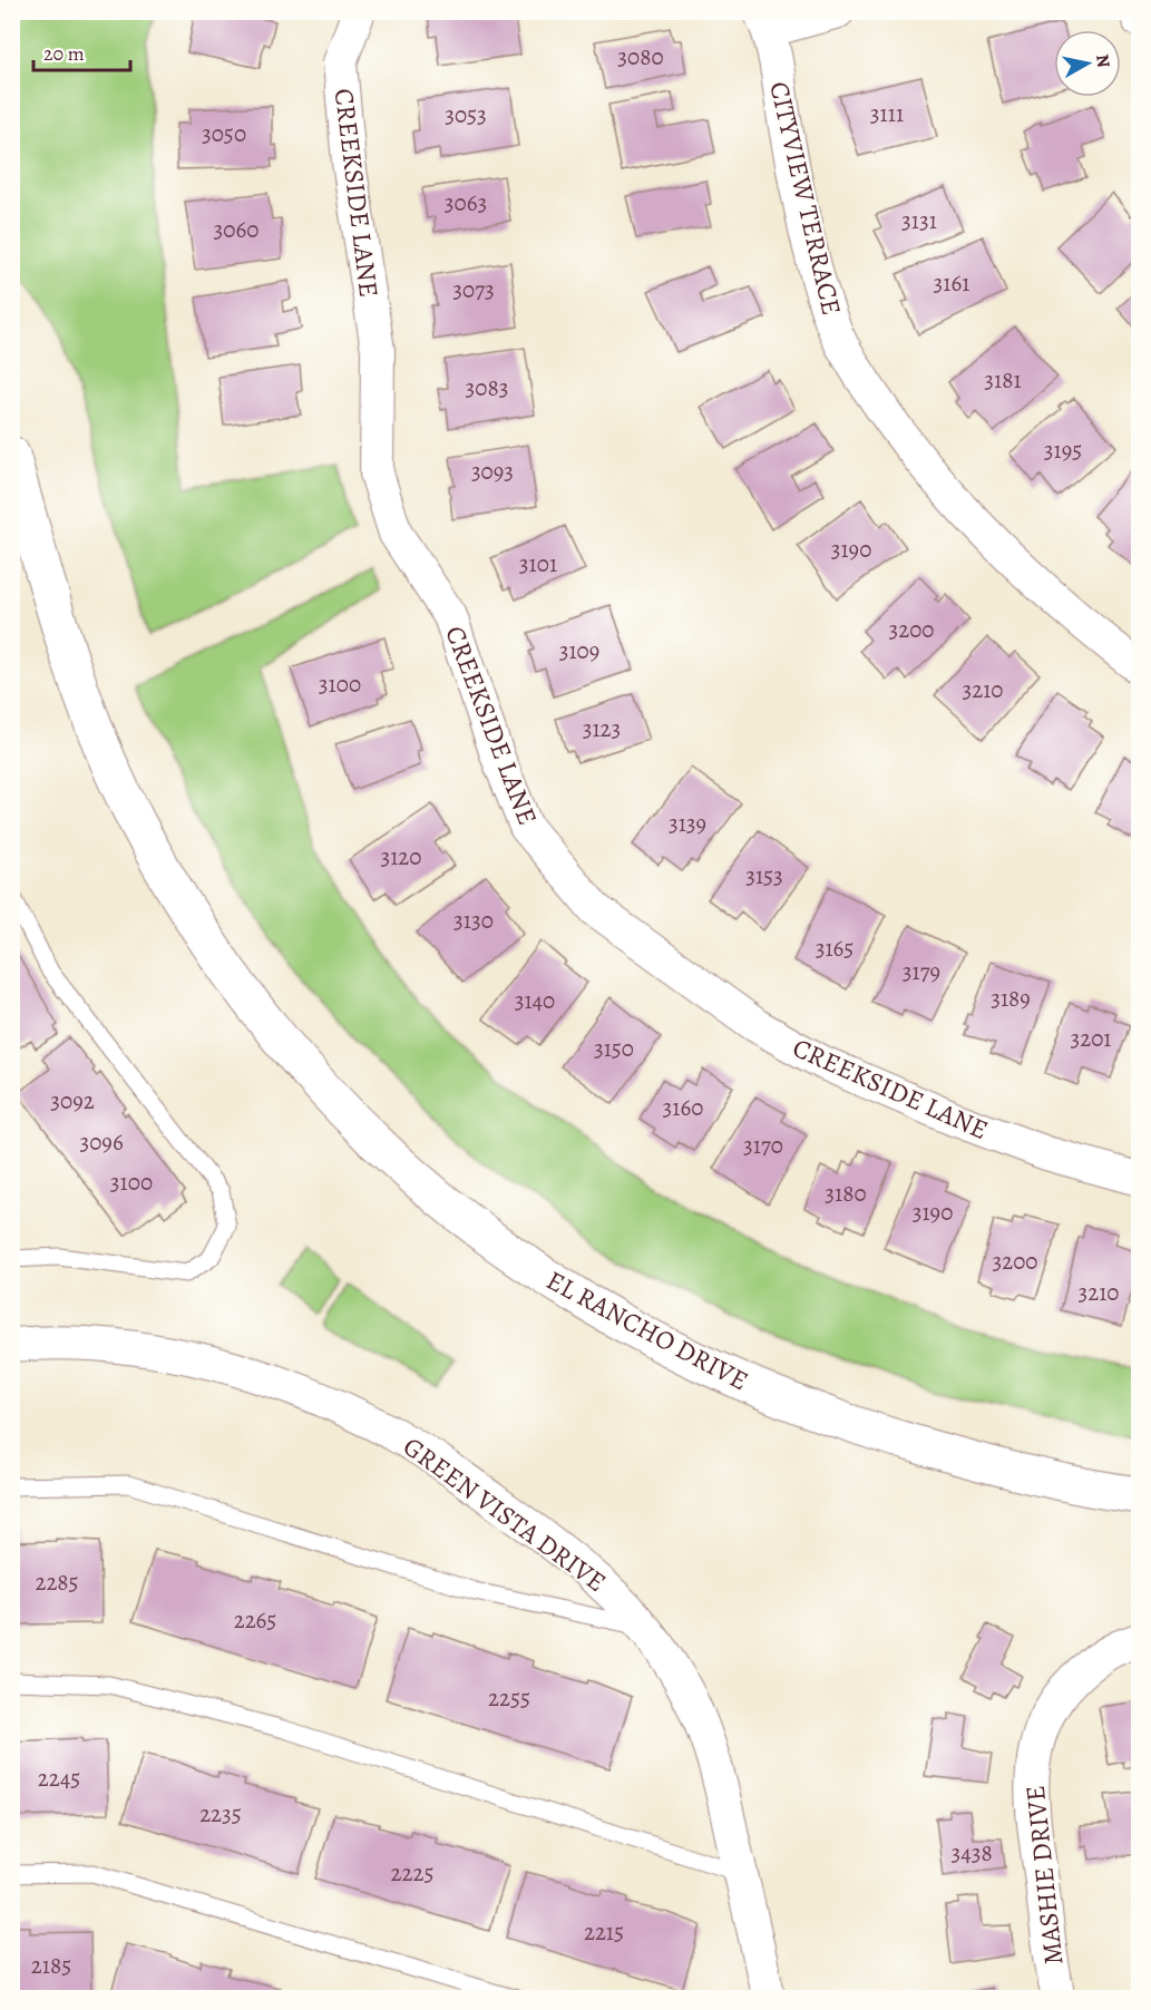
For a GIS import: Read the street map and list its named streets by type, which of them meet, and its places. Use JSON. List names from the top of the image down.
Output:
{
  "streets": {
    "main road": ["EL RANCHO DRIVE"],
    "street": [
      "CREEKSIDE LANE",
      "CITYVIEW TERRACE",
      "GREEN VISTA DRIVE",
      "MASHIE DRIVE"
    ]
  },
  "house_numbers": [
    "3080",
    "3111",
    "3053",
    "3050",
    "3063",
    "3131",
    "3060",
    "3161",
    "3073",
    "3181",
    "3083",
    "3195",
    "3093",
    "3190",
    "3101",
    "3200",
    "3109",
    "3100",
    "3210",
    "3123",
    "3139",
    "3120",
    "3153",
    "3130",
    "3165",
    "3179",
    "3189",
    "3140",
    "3201",
    "3150",
    "3092",
    "3160",
    "3096",
    "3170",
    "3100",
    "3180",
    "3190",
    "3200",
    "3210",
    "2285",
    "2265",
    "2255",
    "2245",
    "2235",
    "3438",
    "2225",
    "2215",
    "2185"
  ],
  "scale_bar": "20 m",
  "north": "right"
}
